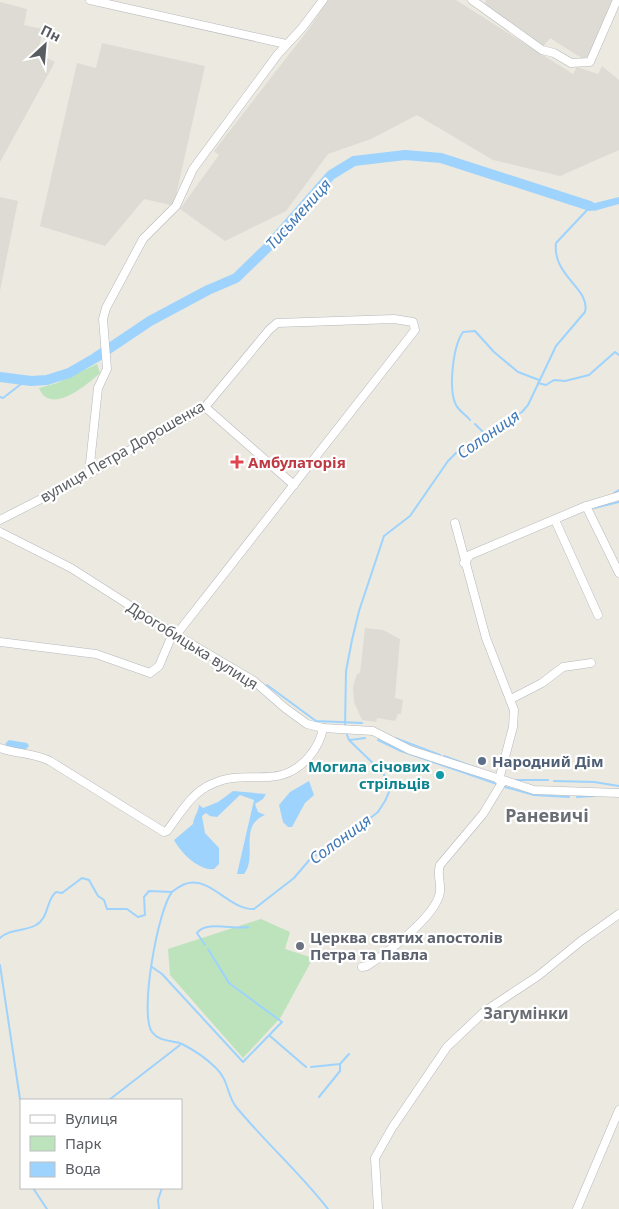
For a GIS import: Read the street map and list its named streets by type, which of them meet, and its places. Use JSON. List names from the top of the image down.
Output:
{
  "streets": {
    "street": ["вулиця Петра Дорошенка", "Дрогобицька вулиця"]
  },
  "districts": ["Раневичі", "Загумінки"],
  "water": ["Тисьмениця", "Солониця"],
  "places": {
    "health": ["Амбулаторія"],
    "other": ["Народний Дім", "Могила січових стрільців", "Церква святих апостолів Петра та Павла"]
  },
  "legend": ["Вулиця", "Парк", "Вода"],
  "north": "top right"
}
